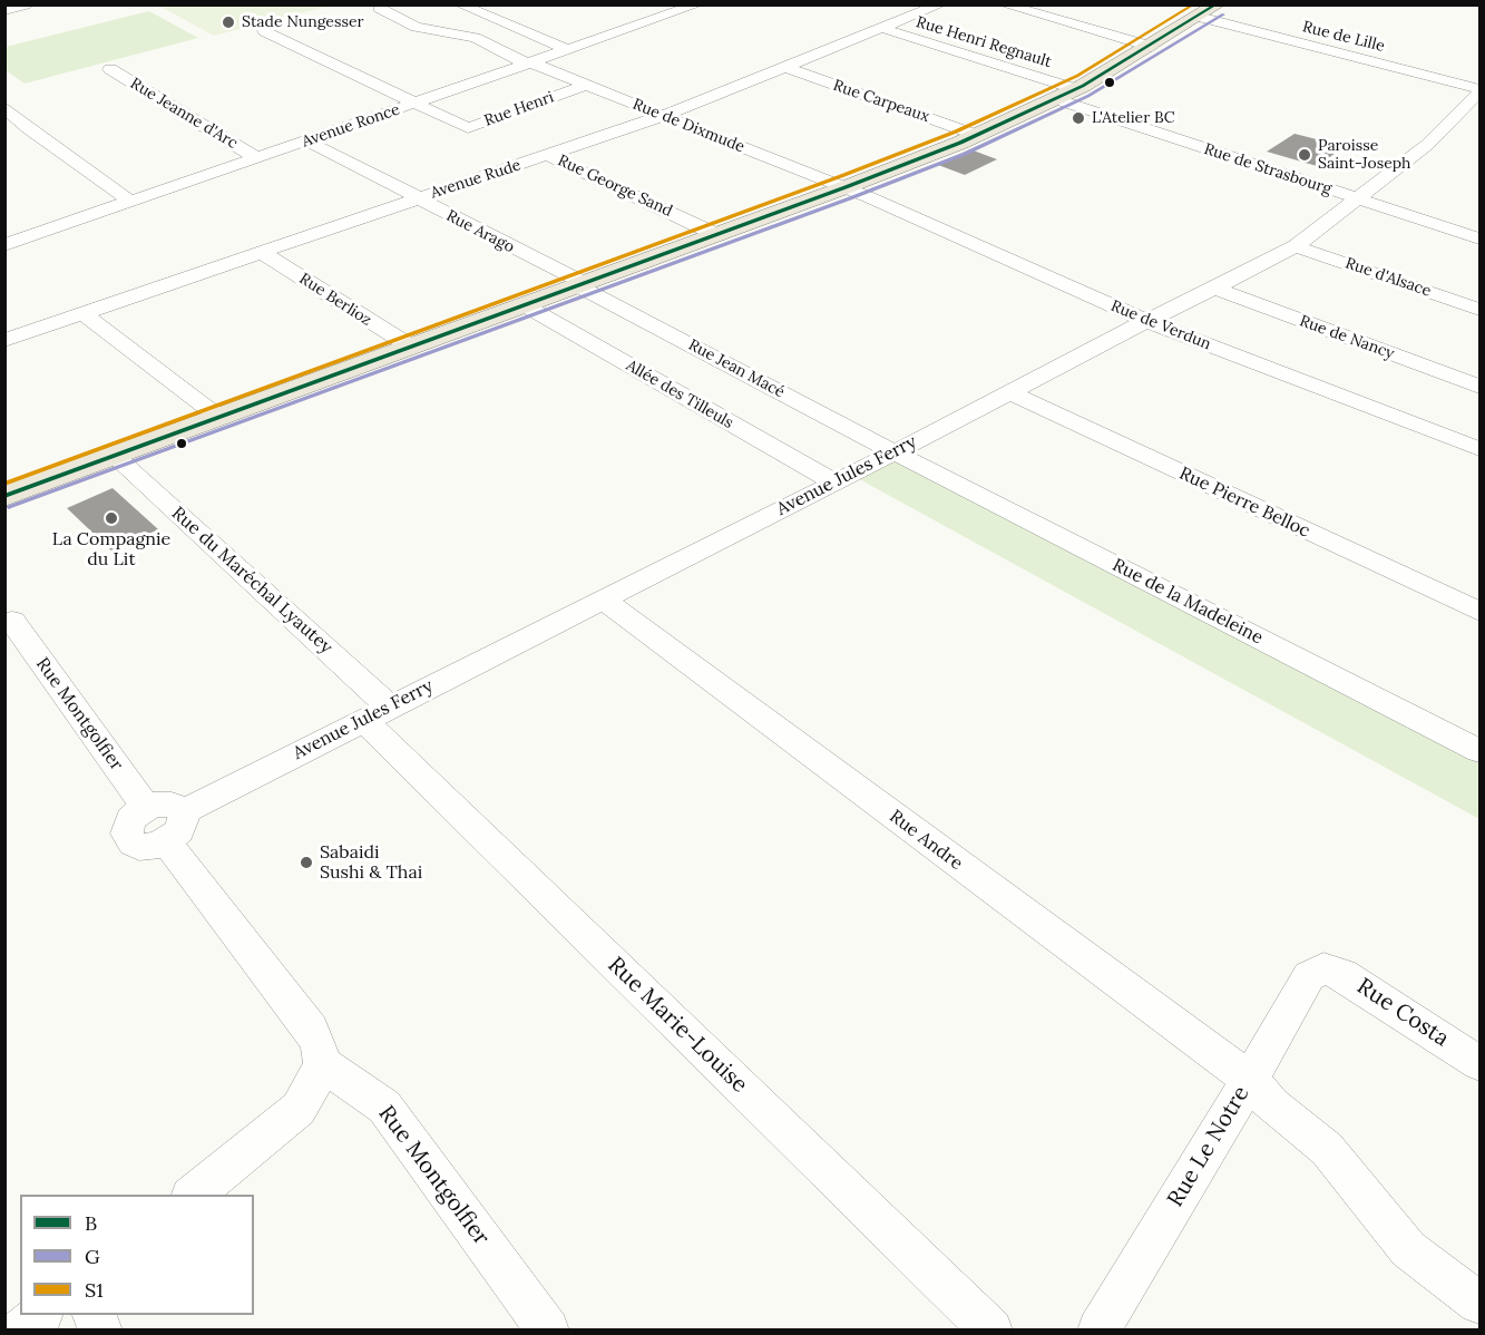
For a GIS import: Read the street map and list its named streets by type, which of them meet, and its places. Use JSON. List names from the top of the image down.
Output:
{
  "streets": {
    "street": [
      "Rue de Lille",
      "Rue Henri Regnault",
      "Rue Carpeaux",
      "Rue Henri",
      "Rue Jeanne d'Arc",
      "Avenue Ronce",
      "Rue de Dixmude",
      "Rue de Strasbourg",
      "Avenue Rude",
      "Rue George Sand",
      "Rue Arago",
      "Rue d'Alsace",
      "Rue Berlioz",
      "Rue de Verdun",
      "Rue de Nancy",
      "Rue Jean Macé",
      "Allée des Tilleuls",
      "Avenue Jules Ferry",
      "Rue Pierre Belloc",
      "Rue du Maréchal Lyautey",
      "Rue de la Madeleine",
      "Rue Montgolfier",
      "Rue Andre",
      "Rue Costa",
      "Rue Marie-Louise",
      "Rue Le Notre"
    ]
  },
  "crossings": [
    ["Rue de Lille", "Avenue Jules Ferry"],
    ["Rue Henri Regnault", "Rue de Strasbourg"],
    ["Rue Henri Regnault", "Avenue Rude"],
    ["Rue Carpeaux", "Avenue Rude"],
    ["Rue Henri", "Avenue Ronce"],
    ["Rue Henri", "Rue de Dixmude"],
    ["Rue Jeanne d'Arc", "Avenue Ronce"],
    ["Avenue Ronce", "Rue de Dixmude"],
    ["Avenue Ronce", "Rue Arago"],
    ["Rue de Dixmude", "Avenue Rude"],
    ["Rue de Dixmude", "Rue de Verdun"],
    ["Rue de Strasbourg", "Avenue Jules Ferry"],
    ["Avenue Rude", "Rue George Sand"],
    ["Avenue Rude", "Rue Arago"],
    ["Avenue Rude", "Rue Berlioz"],
    ["Rue Arago", "Rue Jean Macé"],
    ["Rue d'Alsace", "Avenue Jules Ferry"],
    ["Rue de Verdun", "Avenue Jules Ferry"],
    ["Rue de Nancy", "Avenue Jules Ferry"],
    ["Rue Jean Macé", "Avenue Jules Ferry"],
    ["Rue Jean Macé", "Rue de la Madeleine"],
    ["Allée des Tilleuls", "Avenue Jules Ferry"],
    ["Avenue Jules Ferry", "Rue Pierre Belloc"],
    ["Avenue Jules Ferry", "Rue du Maréchal Lyautey"],
    ["Avenue Jules Ferry", "Rue de la Madeleine"],
    ["Avenue Jules Ferry", "Rue Montgolfier"],
    ["Avenue Jules Ferry", "Rue Andre"],
    ["Avenue Jules Ferry", "Rue Marie-Louise"],
    ["Rue du Maréchal Lyautey", "Rue Marie-Louise"],
    ["Rue Andre", "Rue Le Notre"],
    ["Rue Costa", "Rue Le Notre"]
  ],
  "places": [
    "Stade Nungesser",
    "L'Atelier BC",
    "Paroisse Saint-Joseph",
    "La Compagnie du Lit",
    "Sabaidi Sushi & Thai"
  ],
  "lines": ["transit line B", "transit line S1", "transit line G"],
  "legend": ["B", "G", "S1"]
}
